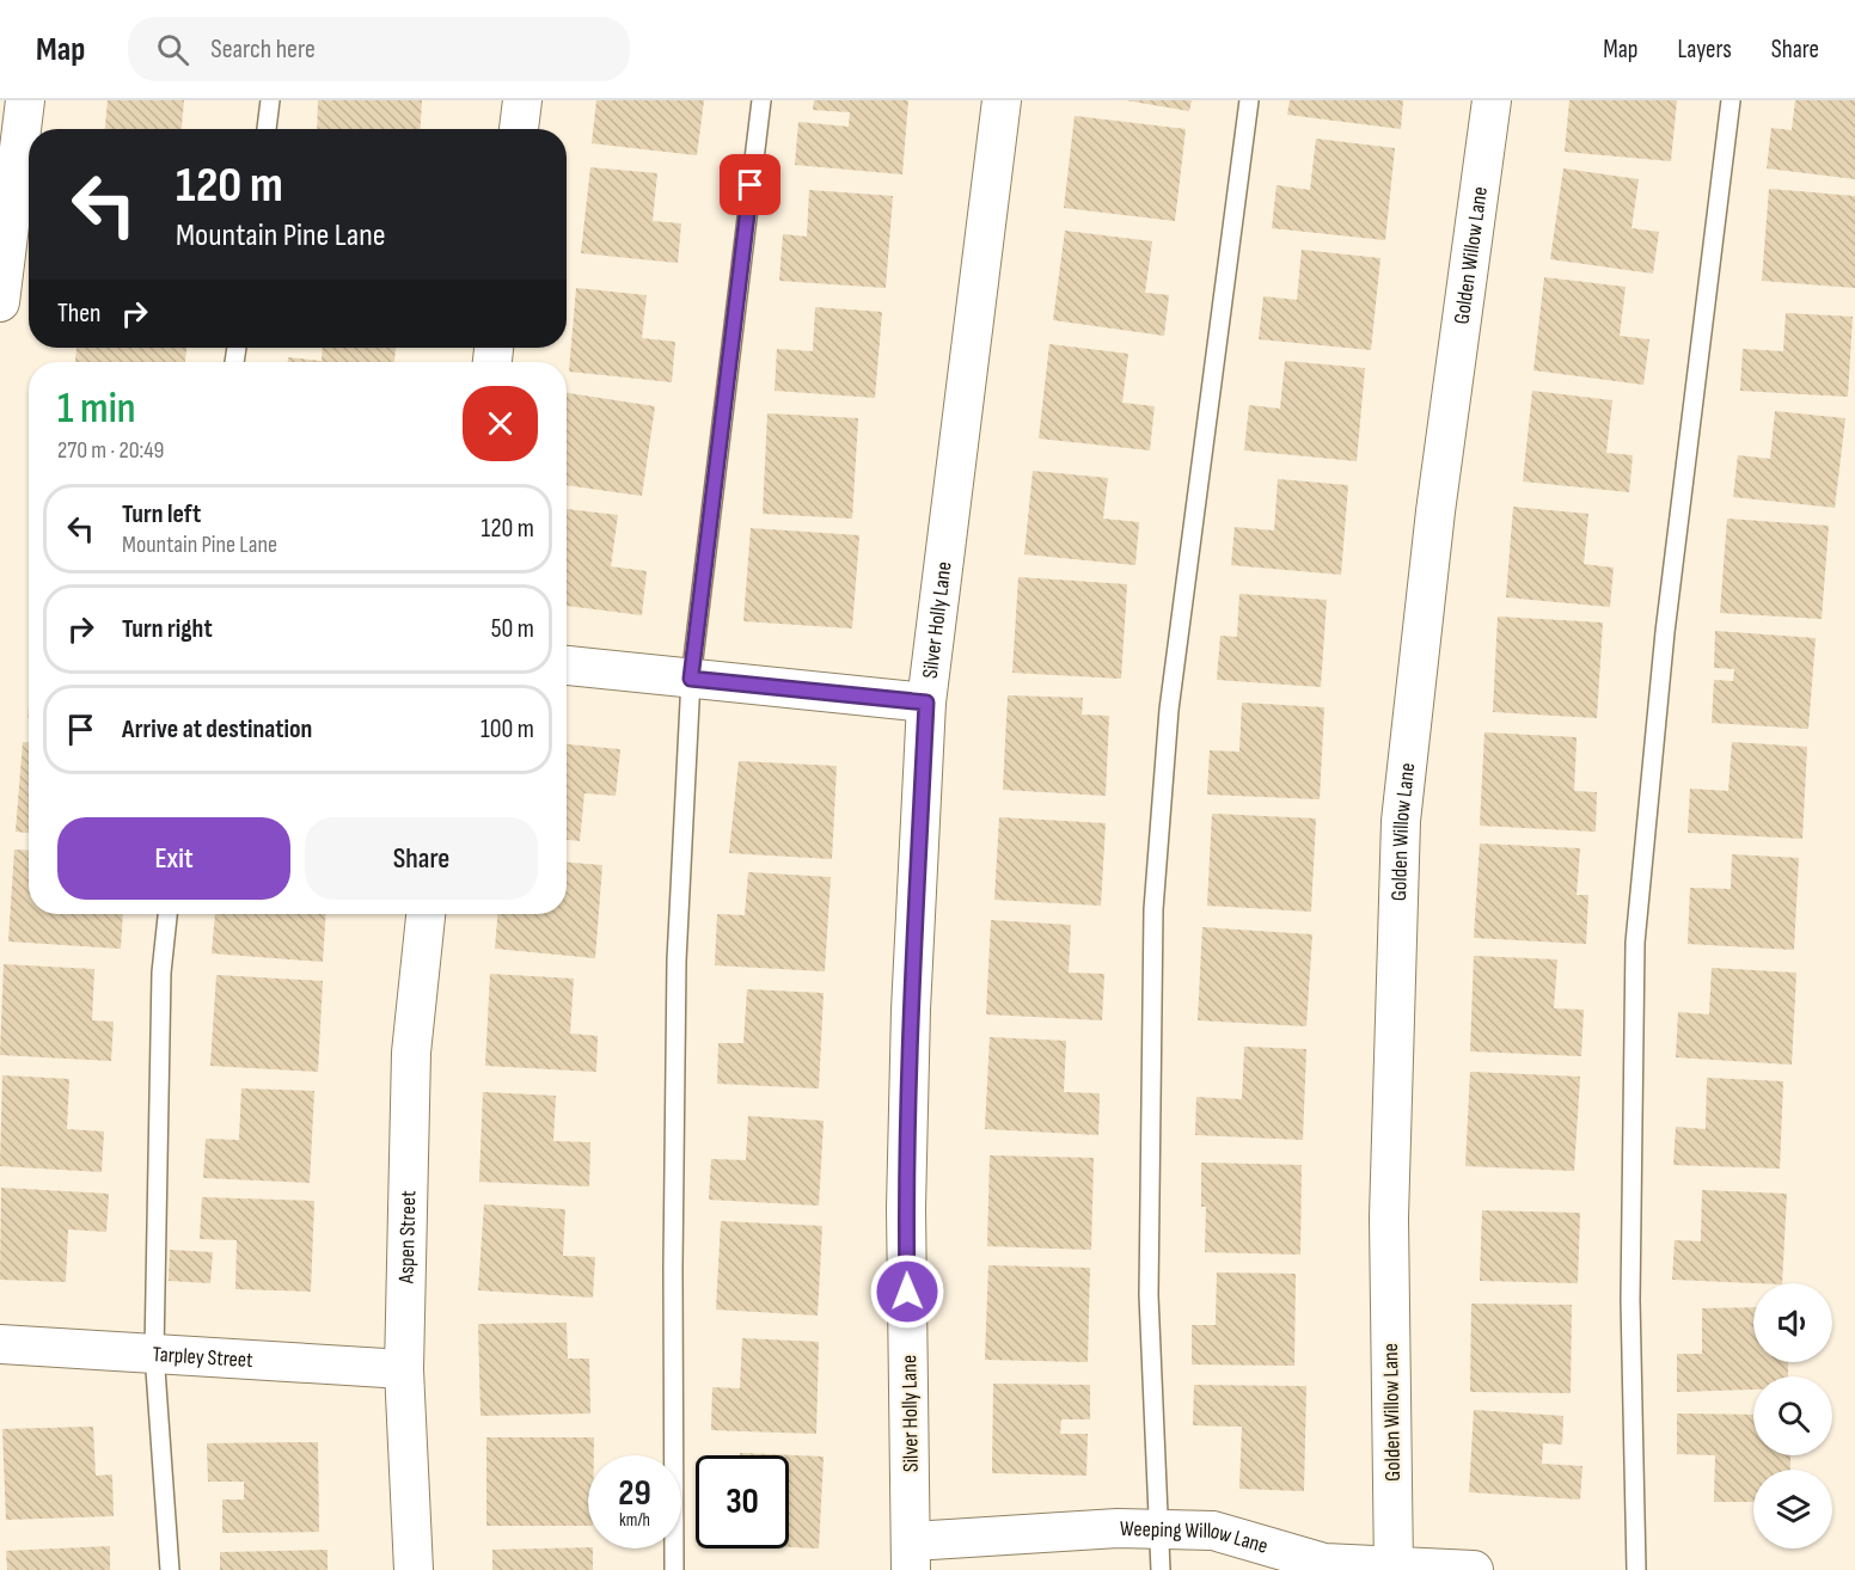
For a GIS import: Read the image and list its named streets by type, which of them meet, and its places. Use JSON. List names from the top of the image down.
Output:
{
  "streets": {
    "street": [
      "Golden Willow Lane",
      "Silver Holly Lane",
      "Aspen Street",
      "Tarpley Street",
      "Weeping Willow Lane"
    ]
  },
  "crossings": [
    ["Golden Willow Lane", "Weeping Willow Lane"],
    ["Silver Holly Lane", "Weeping Willow Lane"],
    ["Aspen Street", "Tarpley Street"]
  ],
  "page": {
    "header": "Map",
    "search": "Search here",
    "nav": ["Map", "Layers", "Share"],
    "turn": ["120 m", "Mountain Pine Lane"],
    "then": "Then",
    "heading": ["1 min", "270 m · 20:49"],
    "list": [
      {
        "name": "Turn left",
        "note": "Mountain Pine Lane",
        "value": "120 m"
      },
      {
        "name": "Turn right",
        "value": "50 m"
      },
      {
        "name": "Arrive at destination",
        "value": "100 m"
      }
    ],
    "buttons": ["Exit", "Share"],
    "speed": "29 km/h",
    "limit": "30"
  }
}
